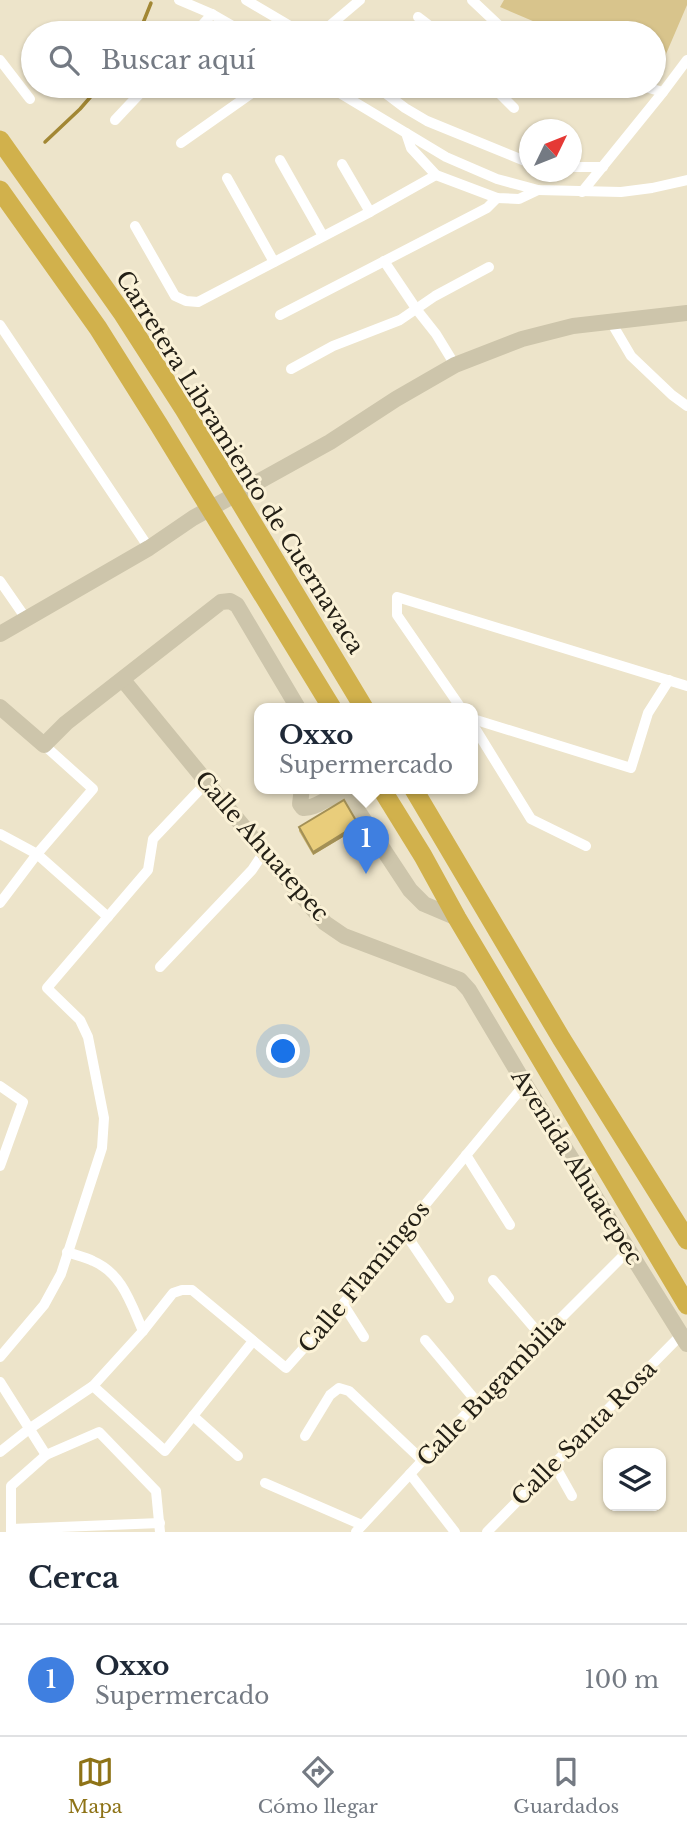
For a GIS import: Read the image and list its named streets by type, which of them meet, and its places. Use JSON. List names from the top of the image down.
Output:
{
  "streets": {
    "highway": ["Carretera Libramiento de Cuernavaca"],
    "street": [
      "Calle Ahuatepec",
      "Avenida Ahuatepec",
      "Calle Flamingos",
      "Calle Bugambilia",
      "Calle Santa Rosa"
    ]
  },
  "crossings": [
    ["Calle Ahuatepec", "Avenida Ahuatepec"],
    ["Avenida Ahuatepec", "Calle Flamingos"],
    ["Avenida Ahuatepec", "Calle Bugambilia"],
    ["Avenida Ahuatepec", "Calle Santa Rosa"]
  ],
  "north": "top right",
  "page": {
    "search": "Buscar aquí",
    "popup": ["Oxxo", "Supermercado"],
    "pins": "1",
    "heading": "Cerca",
    "list": [
      {
        "mark": "1",
        "name": "Oxxo",
        "note": "Supermercado",
        "value": "100 m"
      }
    ],
    "nav": ["Mapa", "Cómo llegar", "Guardados"]
  }
}
